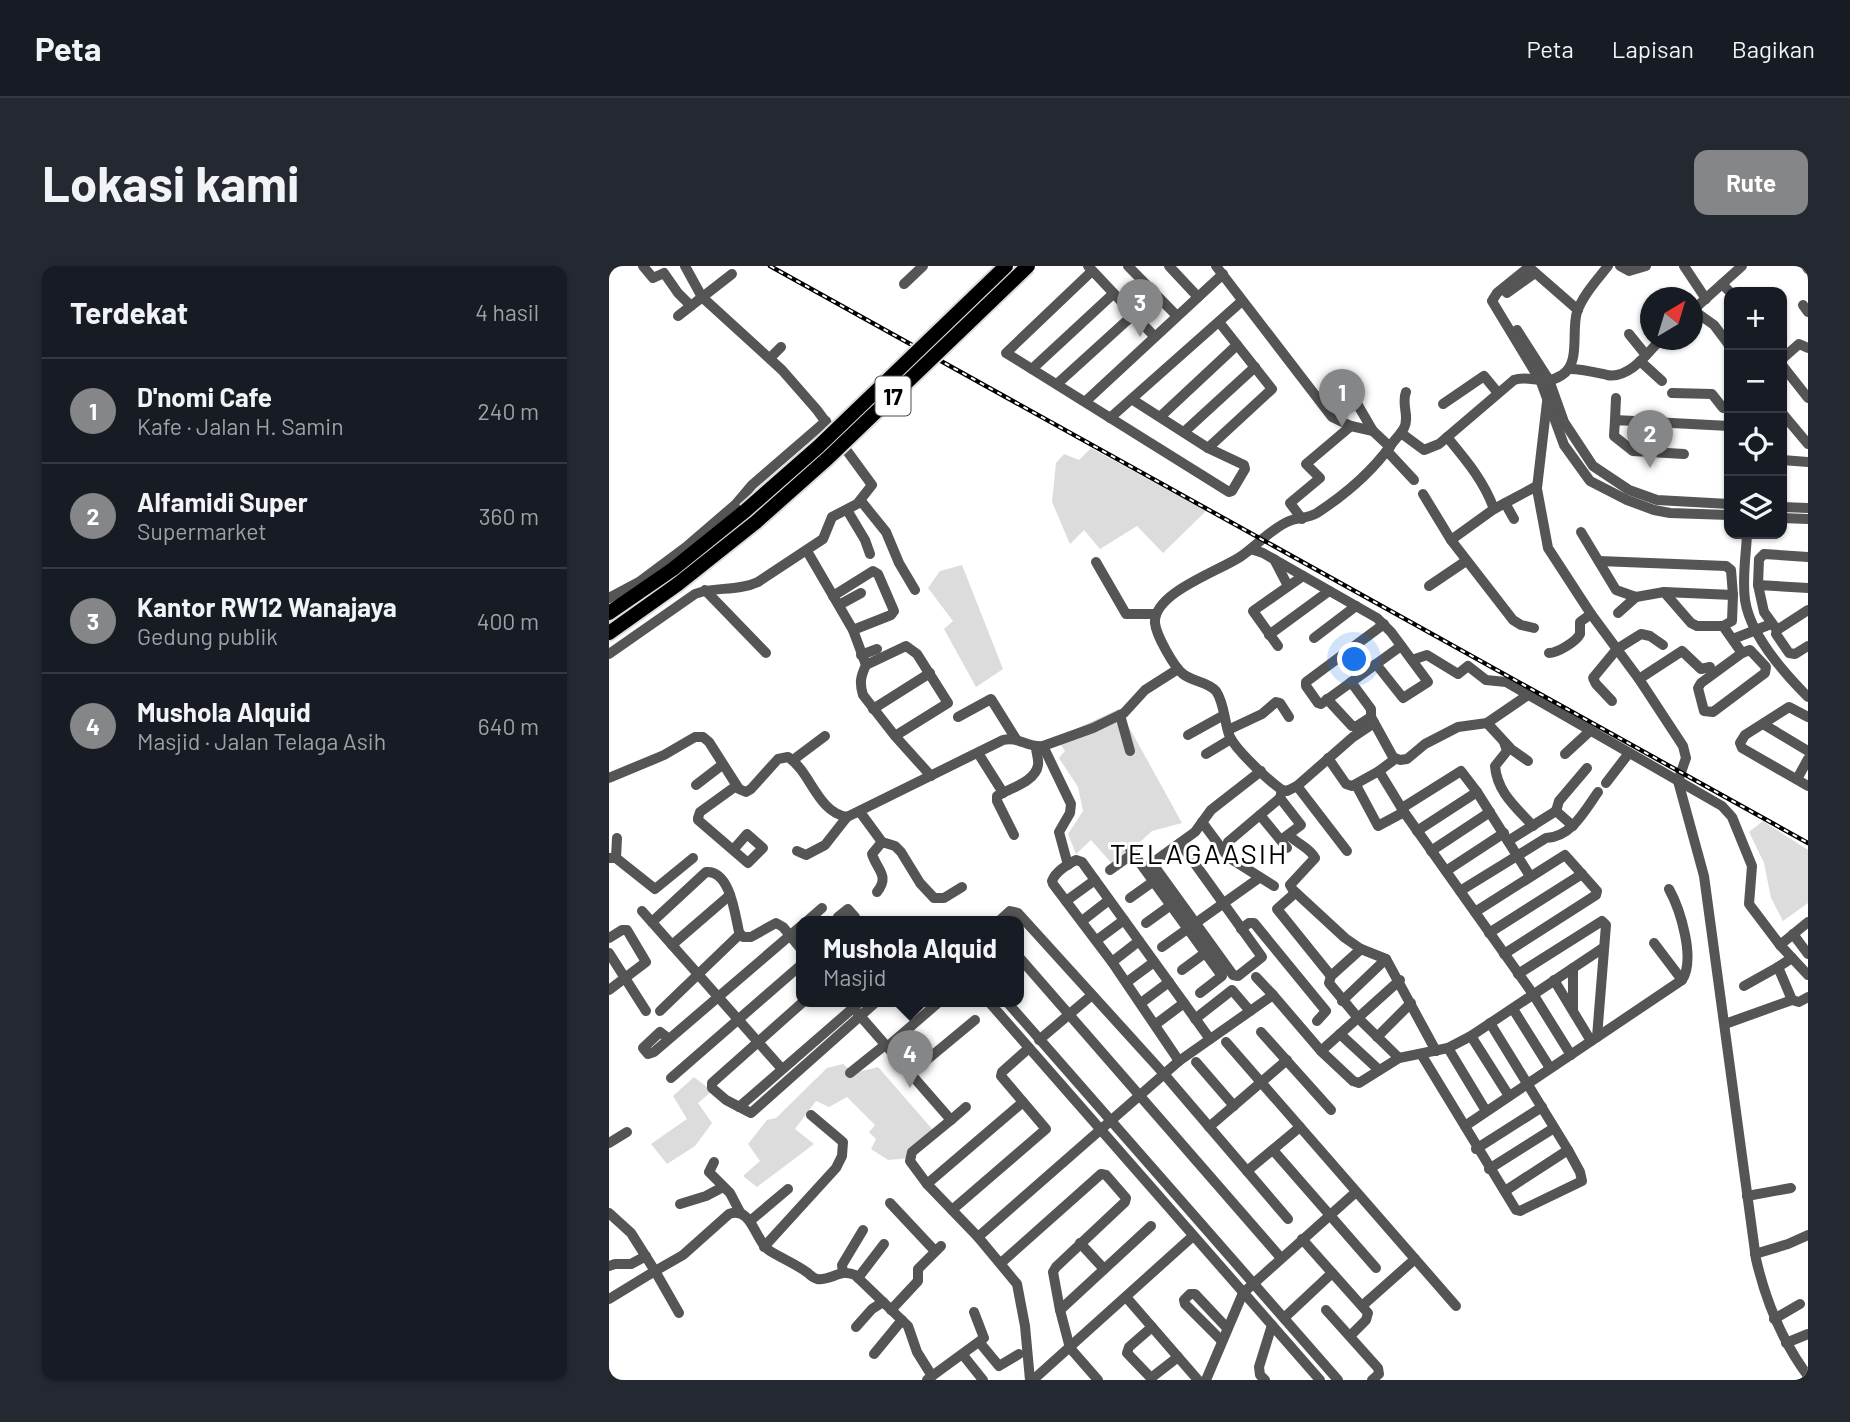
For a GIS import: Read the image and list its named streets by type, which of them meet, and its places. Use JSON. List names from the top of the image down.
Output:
{
  "streets": {
    "highway": ["17"]
  },
  "districts": ["TELAGAASIH"],
  "north": "top right",
  "page": {
    "header": "Peta",
    "nav": ["Peta", "Lapisan", "Bagikan"],
    "buttons": "Rute",
    "title": "Lokasi kami",
    "heading": ["Terdekat", "4 hasil"],
    "pins": [
      "3",
      "1",
      "2",
      "4"
    ],
    "map_buttons": ["+", "−"],
    "list": [
      {
        "mark": "1",
        "name": "D'nomi Cafe",
        "note": "Kafe · Jalan H. Samin",
        "value": "240 m"
      },
      {
        "mark": "2",
        "name": "Alfamidi Super",
        "note": "Supermarket",
        "value": "360 m"
      },
      {
        "mark": "3",
        "name": "Kantor RW12 Wanajaya",
        "note": "Gedung publik",
        "value": "400 m"
      },
      {
        "mark": "4",
        "name": "Mushola Alquid",
        "note": "Masjid · Jalan Telaga Asih",
        "value": "640 m"
      }
    ],
    "popup": ["Mushola Alquid", "Masjid"]
  }
}
